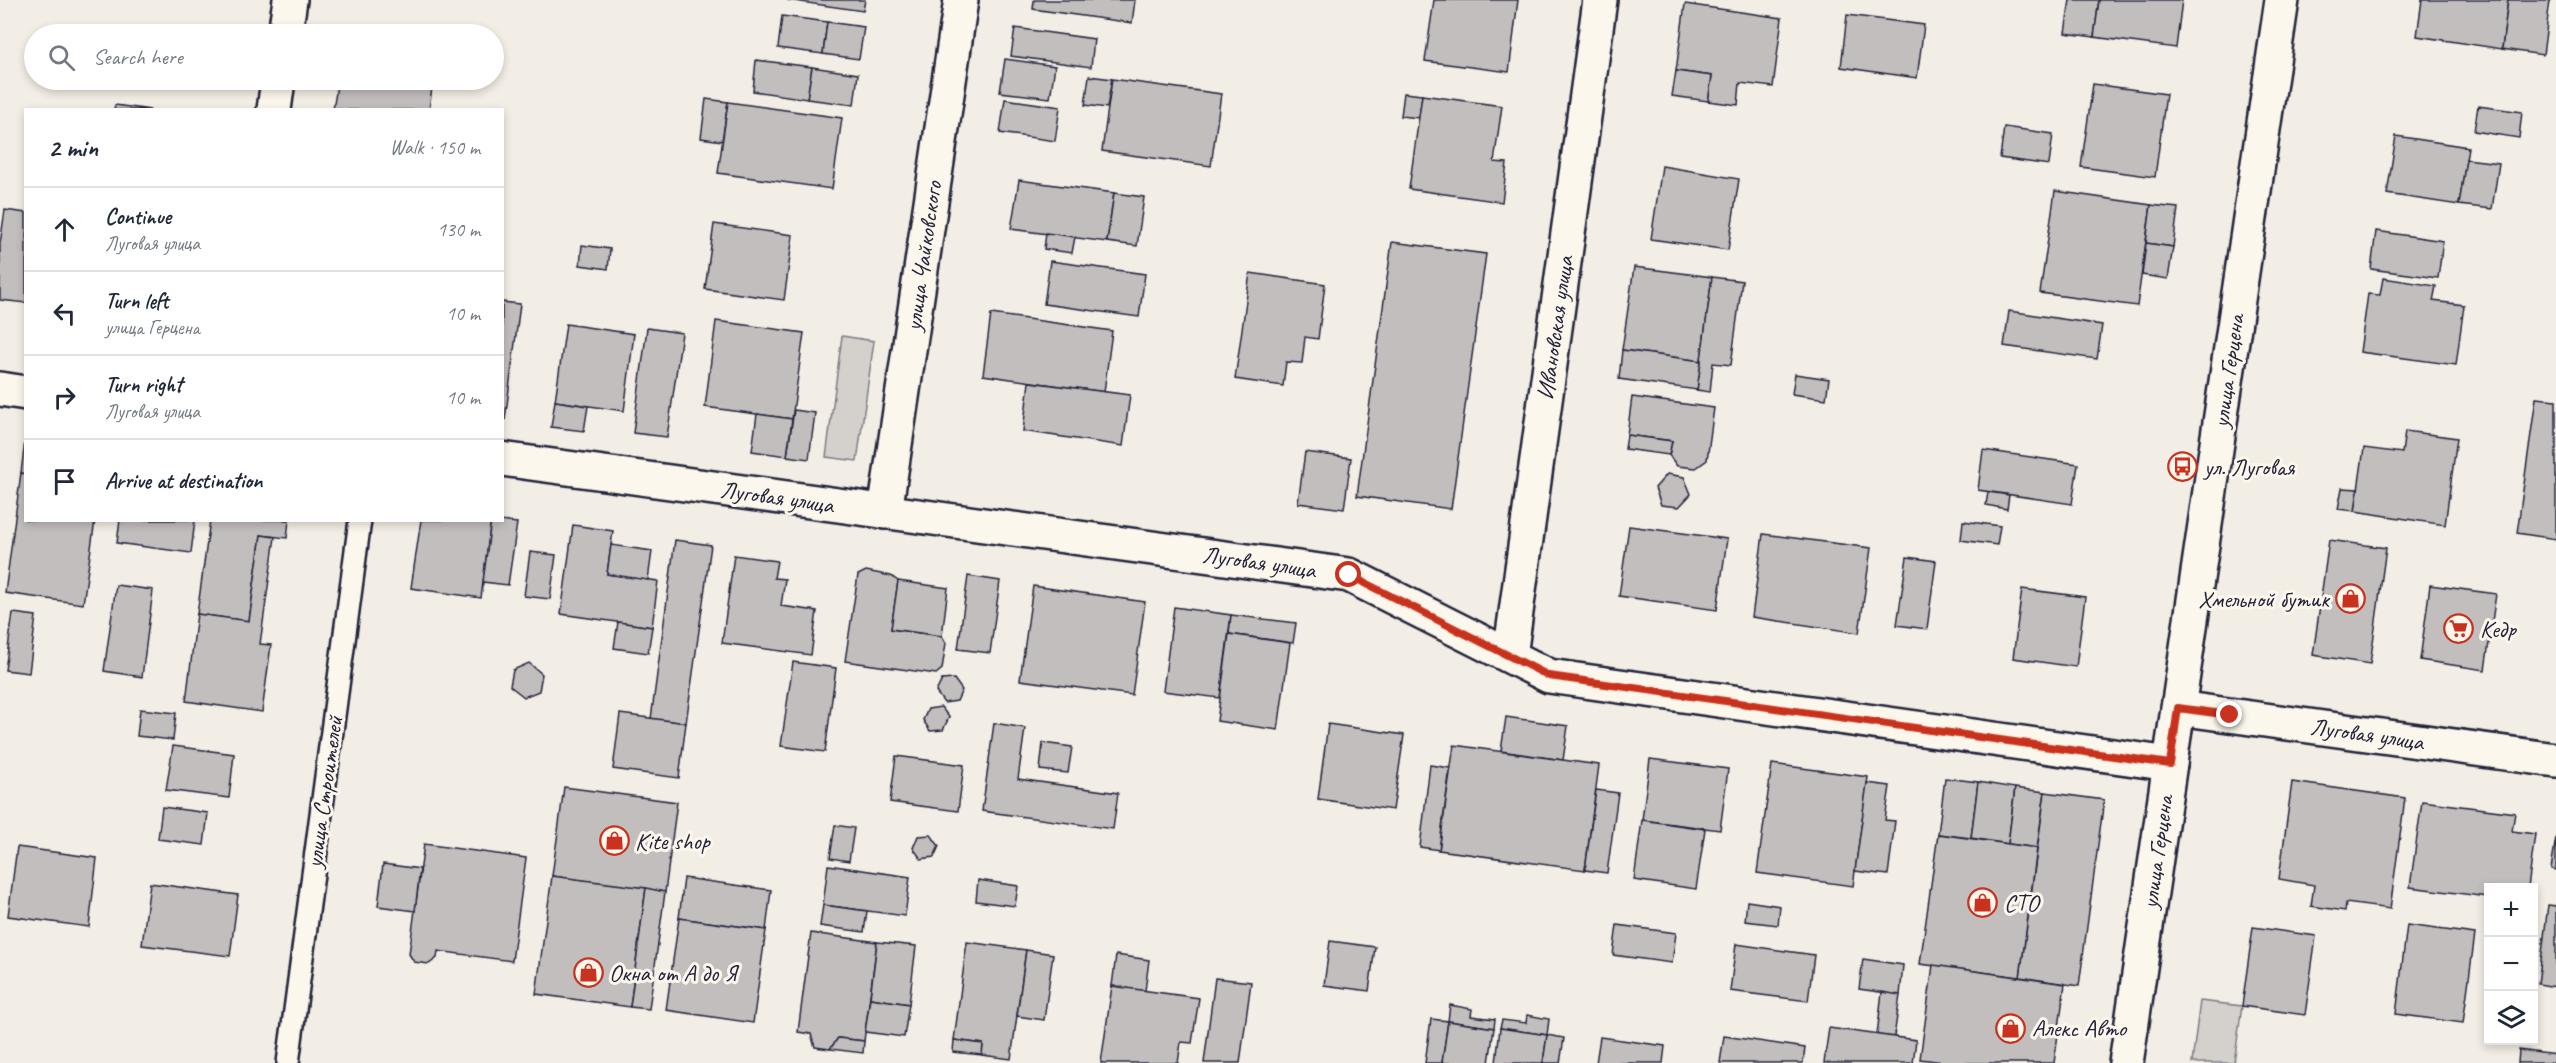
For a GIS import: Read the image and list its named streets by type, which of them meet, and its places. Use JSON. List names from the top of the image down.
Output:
{
  "streets": {
    "street": [
      "улица Чайковского",
      "Ивановская улица",
      "улица Герцена",
      "Луговая улица"
    ],
    "lane": ["улица Строителей"]
  },
  "crossings": [
    ["улица Чайковского", "Луговая улица"],
    ["Ивановская улица", "Луговая улица"],
    ["улица Герцена", "Луговая улица"]
  ],
  "places": {
    "bus stop": ["ул. Луговая"],
    "shop": [
      "Хмельной бутик",
      "Kite shop",
      "СТО",
      "Окна от А до Я",
      "Алекс Авто"
    ],
    "supermarket": ["Кедр"]
  },
  "page": {
    "search": "Search here",
    "heading": ["2 min", "Walk · 150 m"],
    "list": [
      ["Continue", "Луговая улица", "130 m"],
      ["Turn left", "улица Герцена", "10 m"],
      ["Turn right", "Луговая улица", "10 m"],
      "Arrive at destination"
    ],
    "map_buttons": ["+", "−"]
  }
}
